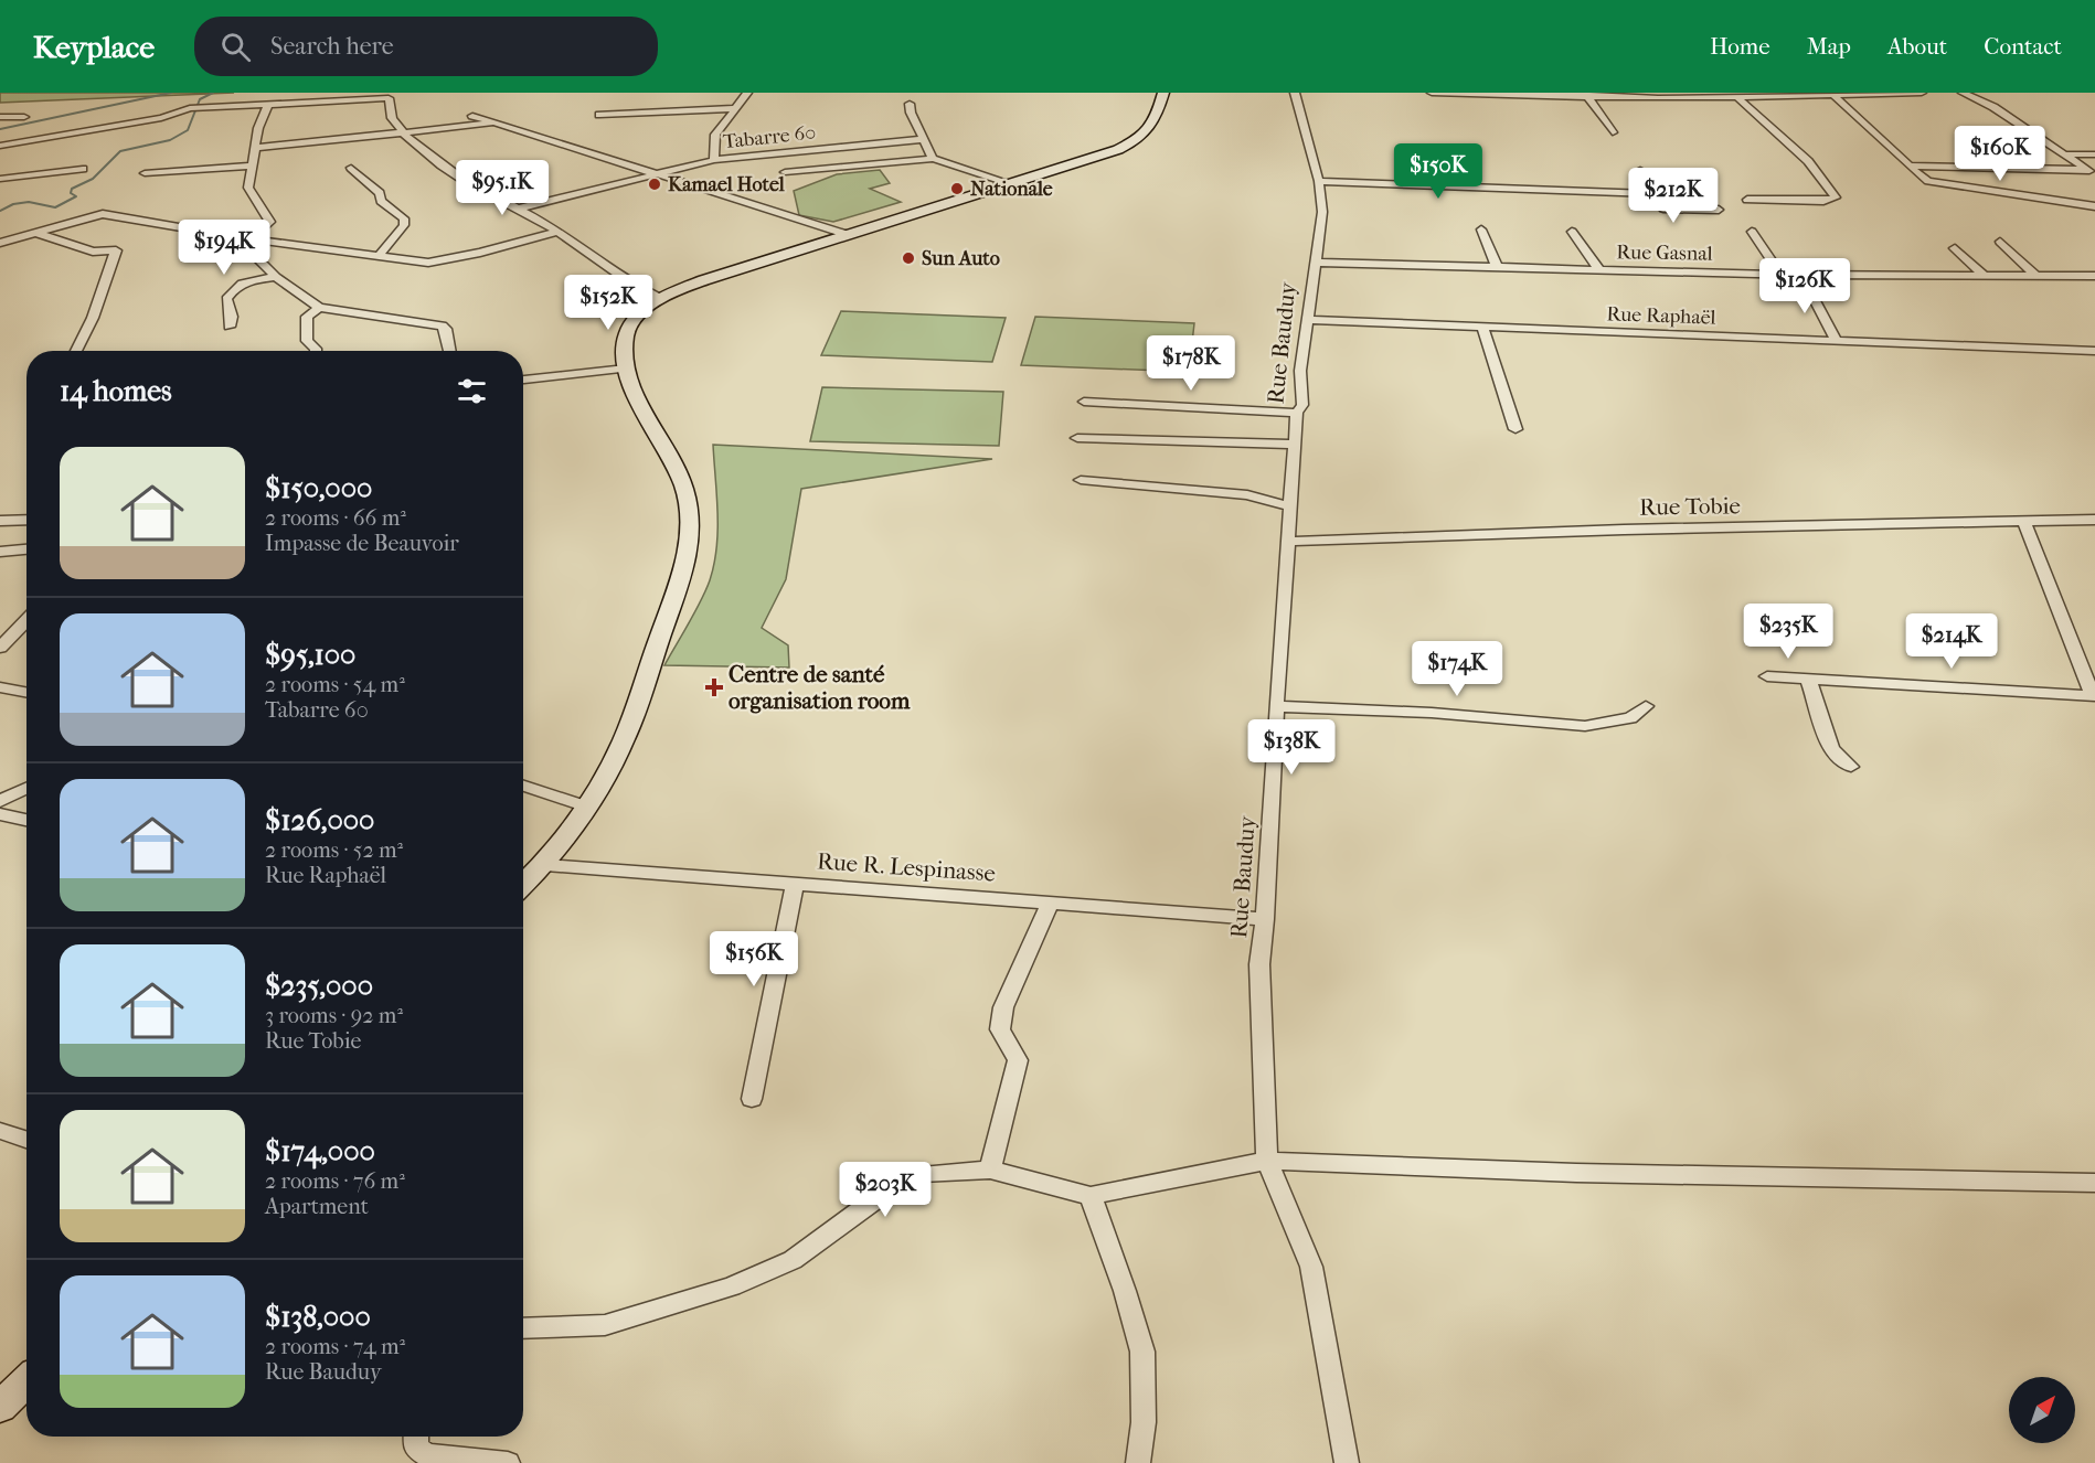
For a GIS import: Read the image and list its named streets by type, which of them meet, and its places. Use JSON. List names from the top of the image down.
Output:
{
  "streets": {
    "street": [
      "Tabarre 60",
      "Rue Gasnal",
      "Rue Raphaël",
      "Rue Bauduy",
      "Rue Tobie",
      "Rue R. Lespinasse"
    ]
  },
  "crossings": [
    ["Rue Gasnal", "Rue Bauduy"],
    ["Rue Raphaël", "Rue Bauduy"],
    ["Rue Bauduy", "Rue Tobie"],
    ["Rue Bauduy", "Rue R. Lespinasse"]
  ],
  "places": {
    "other": ["Kamael Hotel", "Nationale", "Sun Auto"],
    "health": ["Centre de santé organisation room"]
  },
  "north": "top right",
  "page": {
    "header": "Keyplace",
    "search": "Search here",
    "nav": [
      "Home",
      "Map",
      "About",
      "Contact"
    ],
    "price": [
      "$160K",
      "$150K",
      "$95.1K",
      "$212K",
      "$194K",
      "$126K",
      "$152K",
      "$178K",
      "$235K",
      "$214K",
      "$174K",
      "$138K",
      "$156K",
      "$203K"
    ],
    "heading": "14 homes",
    "list": [
      {
        "name": "$150,000",
        "note": "2 rooms · 66 m² · Impasse de Beauvoir"
      },
      {
        "name": "$95,100",
        "note": "2 rooms · 54 m² · Tabarre 60"
      },
      {
        "name": "$126,000",
        "note": "2 rooms · 52 m² · Rue Raphaël"
      },
      {
        "name": "$235,000",
        "note": "3 rooms · 92 m² · Rue Tobie"
      },
      {
        "name": "$174,000",
        "note": "2 rooms · 76 m² · Apartment"
      },
      {
        "name": "$138,000",
        "note": "2 rooms · 74 m² · Rue Bauduy"
      }
    ]
  }
}
